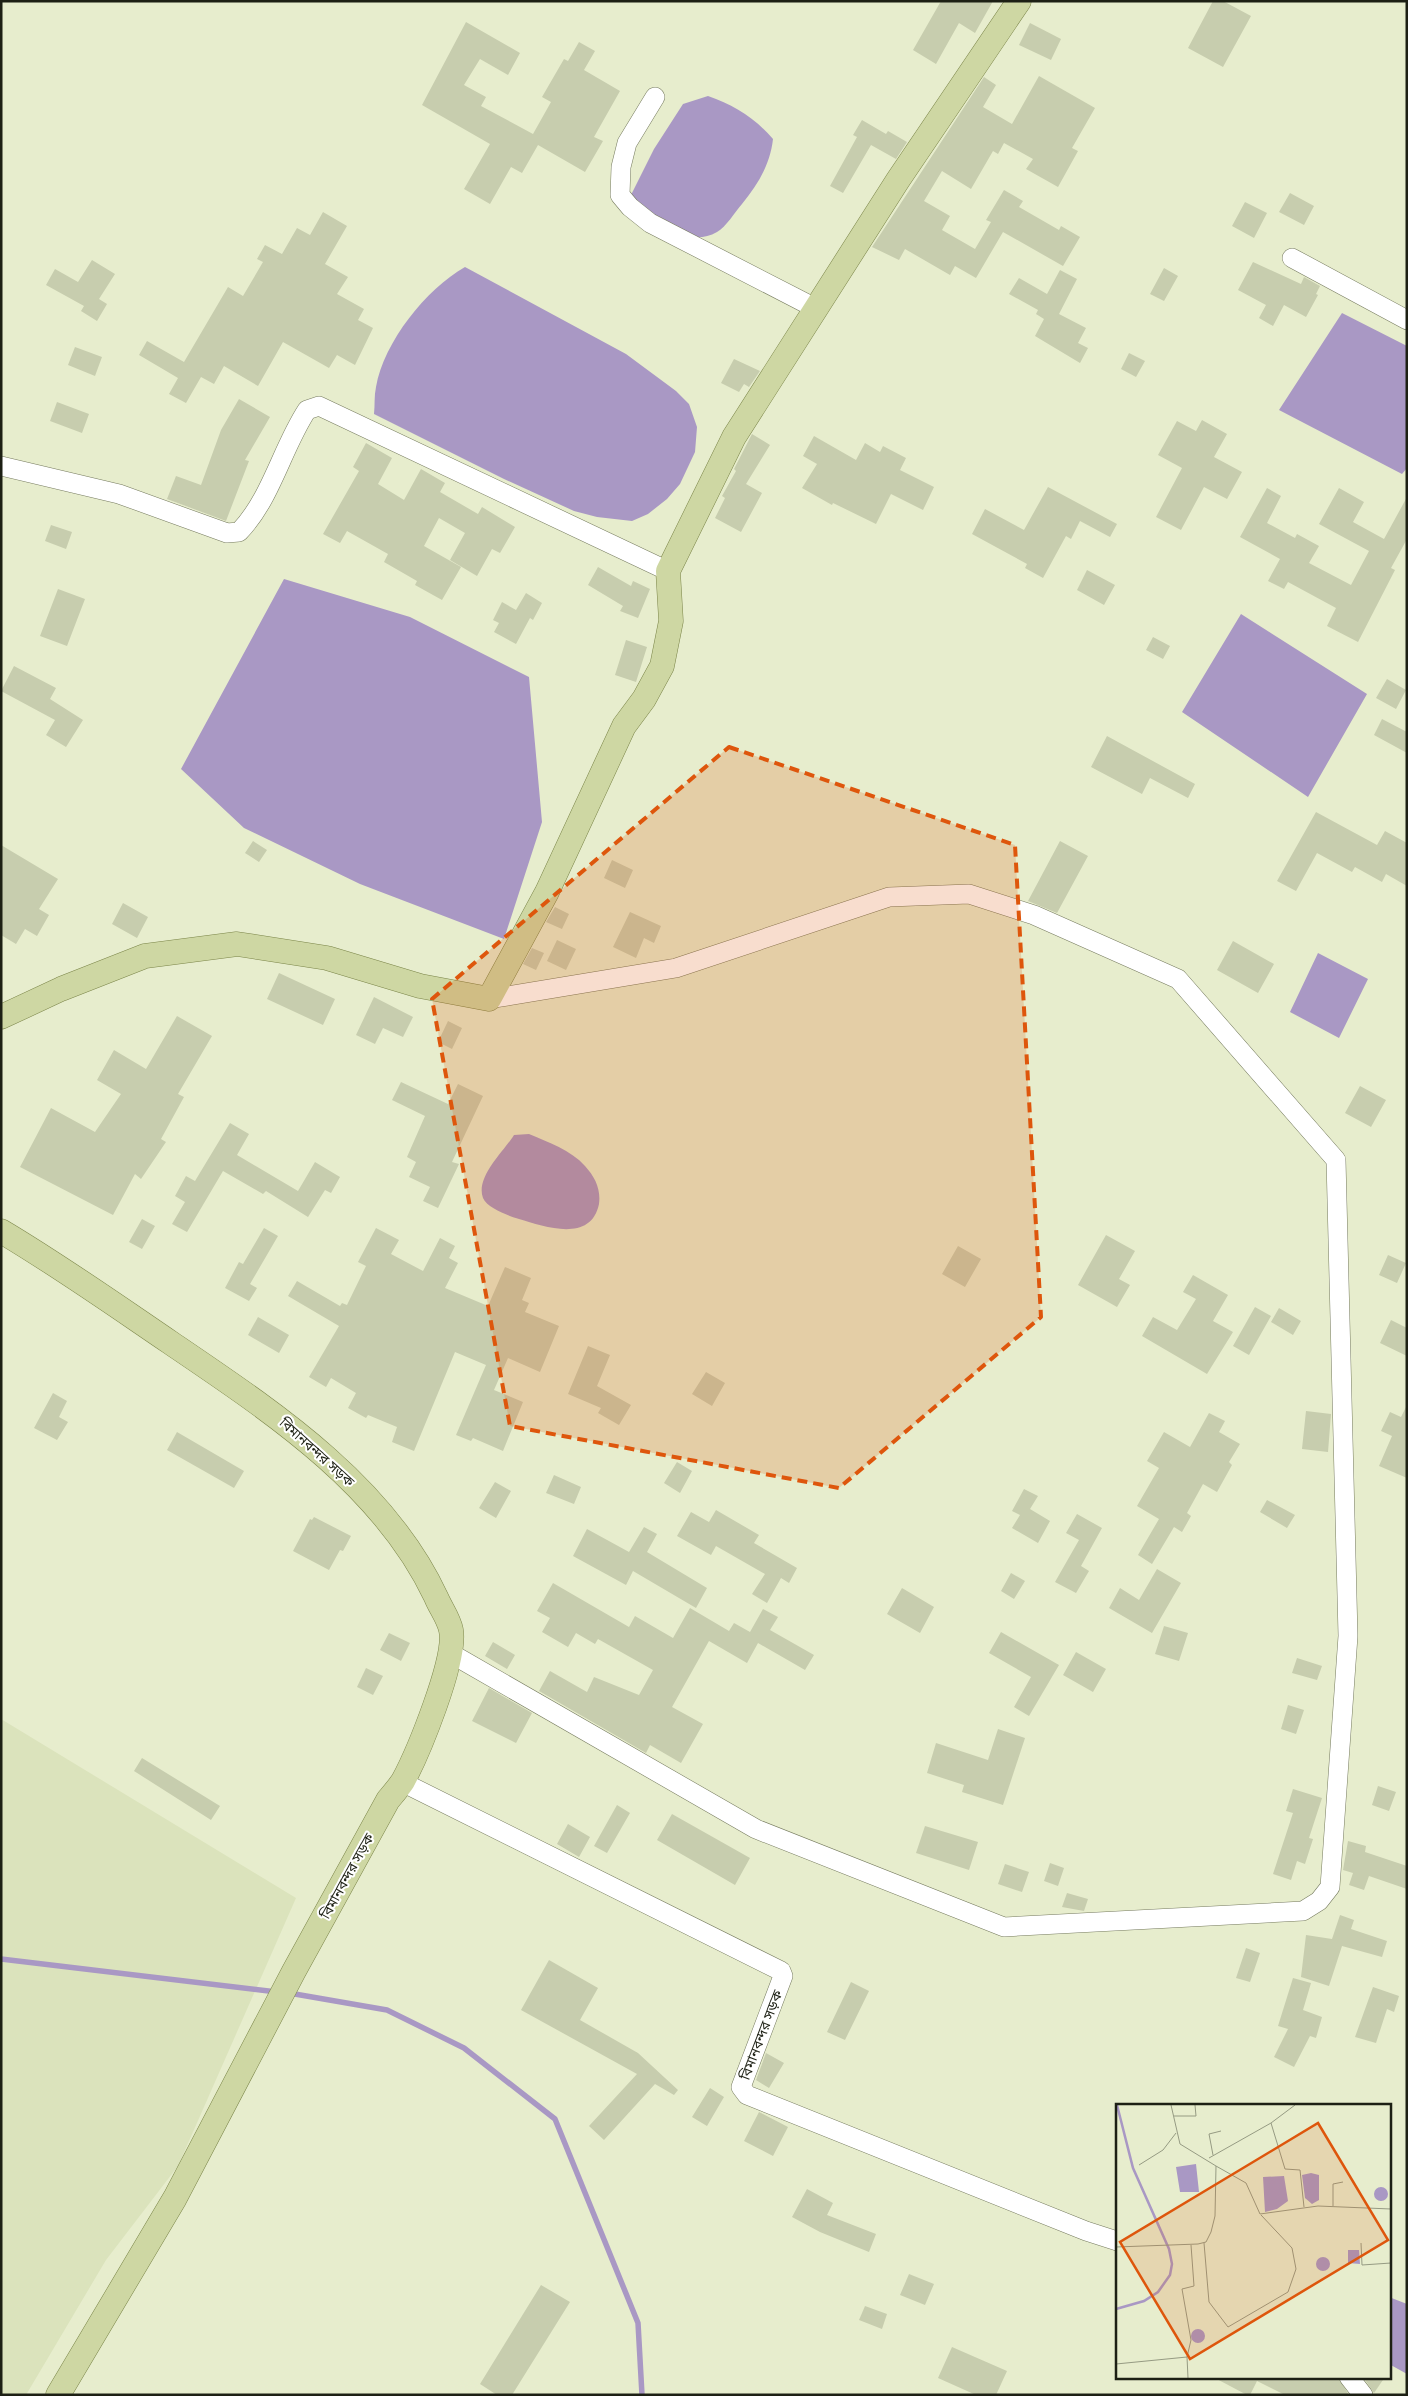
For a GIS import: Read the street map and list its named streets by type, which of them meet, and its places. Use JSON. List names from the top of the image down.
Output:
{
  "streets": {
    "main road": ["বিমানবন্দর সড়ক"]
  }
}
